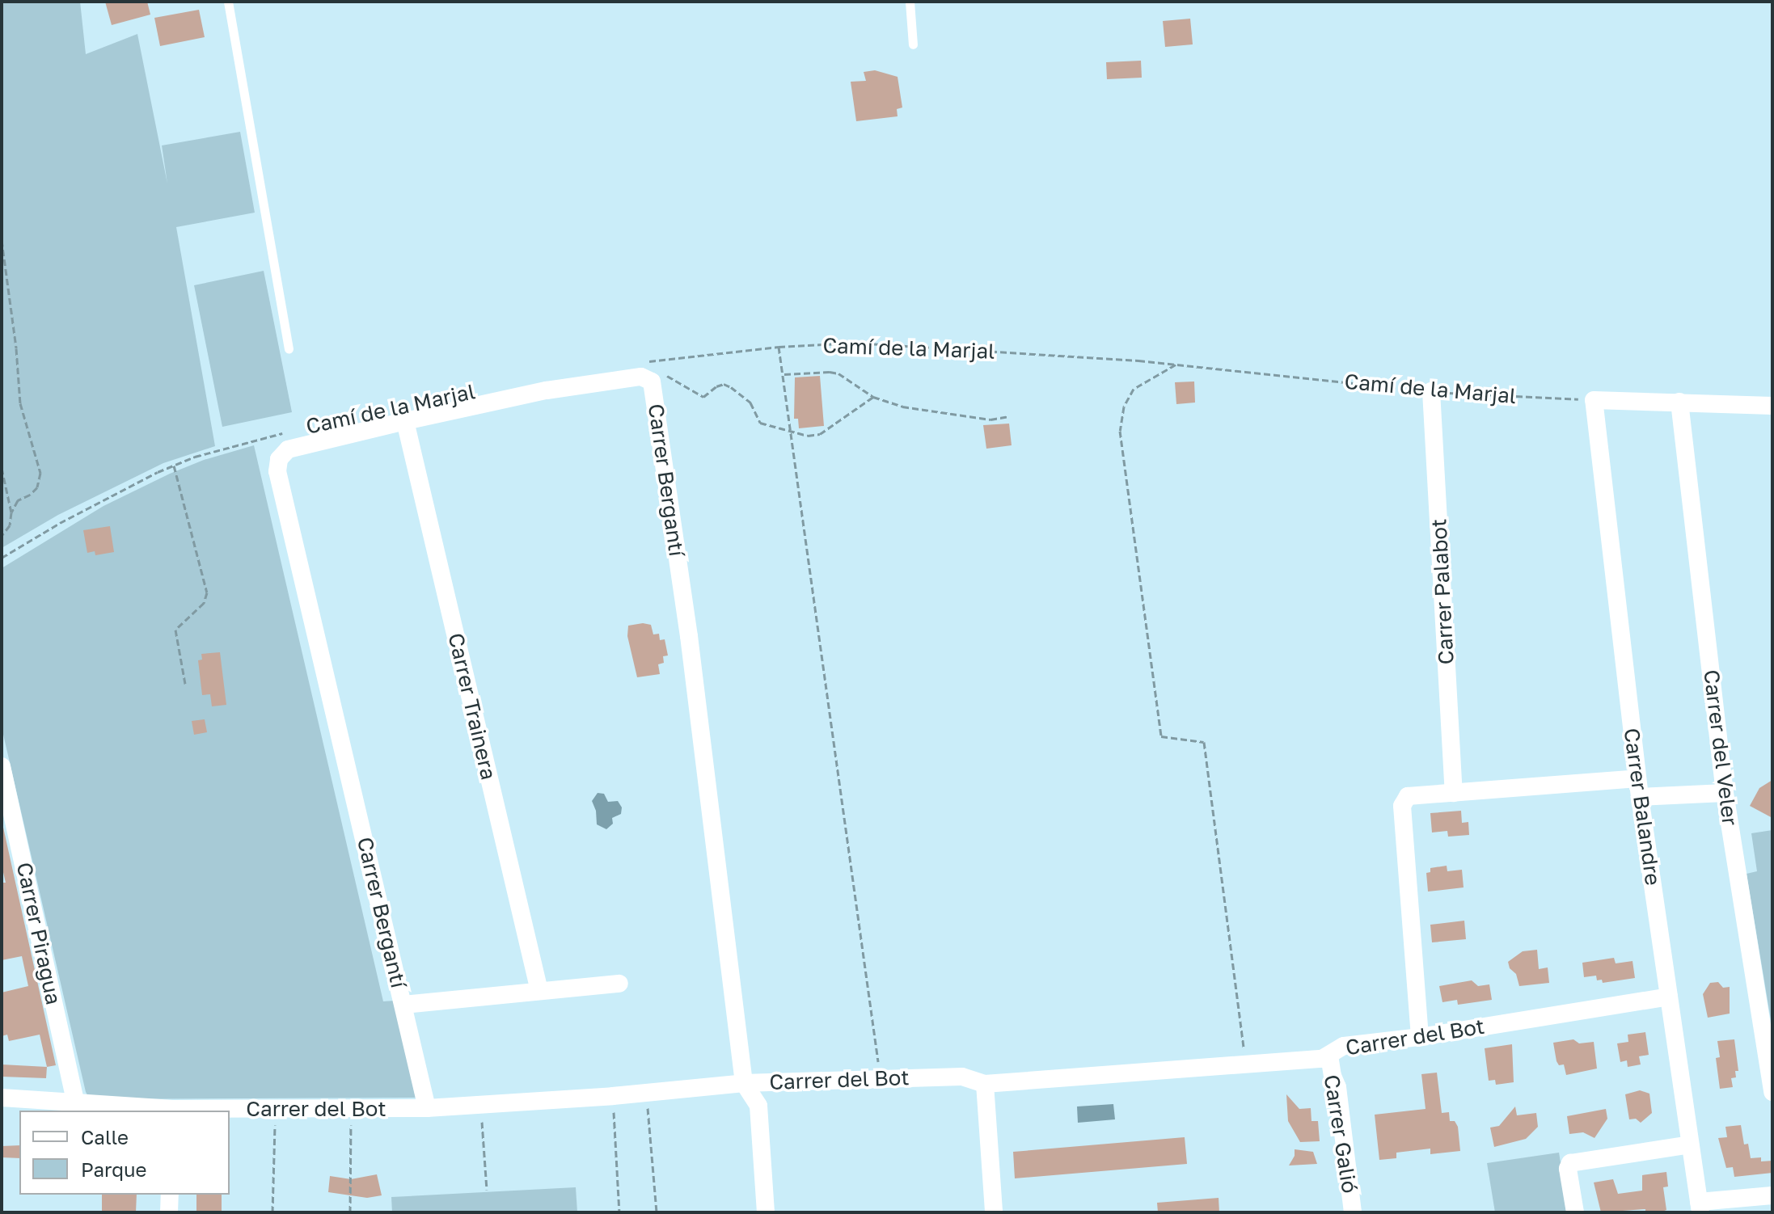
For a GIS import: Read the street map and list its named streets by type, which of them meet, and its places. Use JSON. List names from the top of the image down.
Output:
{
  "streets": {
    "street": [
      "Carrer Bergantí",
      "Carrer Palabot",
      "Carrer Trainera",
      "Carrer del Veler",
      "Carrer Balandre",
      "Carrer Piragua",
      "Carrer del Bot",
      "Carrer Galió"
    ],
    "path": ["Camí de la Marjal"]
  },
  "crossings": [
    ["Camí de la Marjal", "Carrer Palabot"],
    ["Camí de la Marjal", "Carrer Balandre"],
    ["Carrer Bergantí", "Carrer Trainera"],
    ["Carrer Bergantí", "Carrer del Bot"],
    ["Carrer Balandre", "Carrer del Bot"],
    ["Carrer Piragua", "Carrer del Bot"],
    ["Carrer del Bot", "Carrer Galió"]
  ],
  "legend": ["Calle", "Parque"]
}
